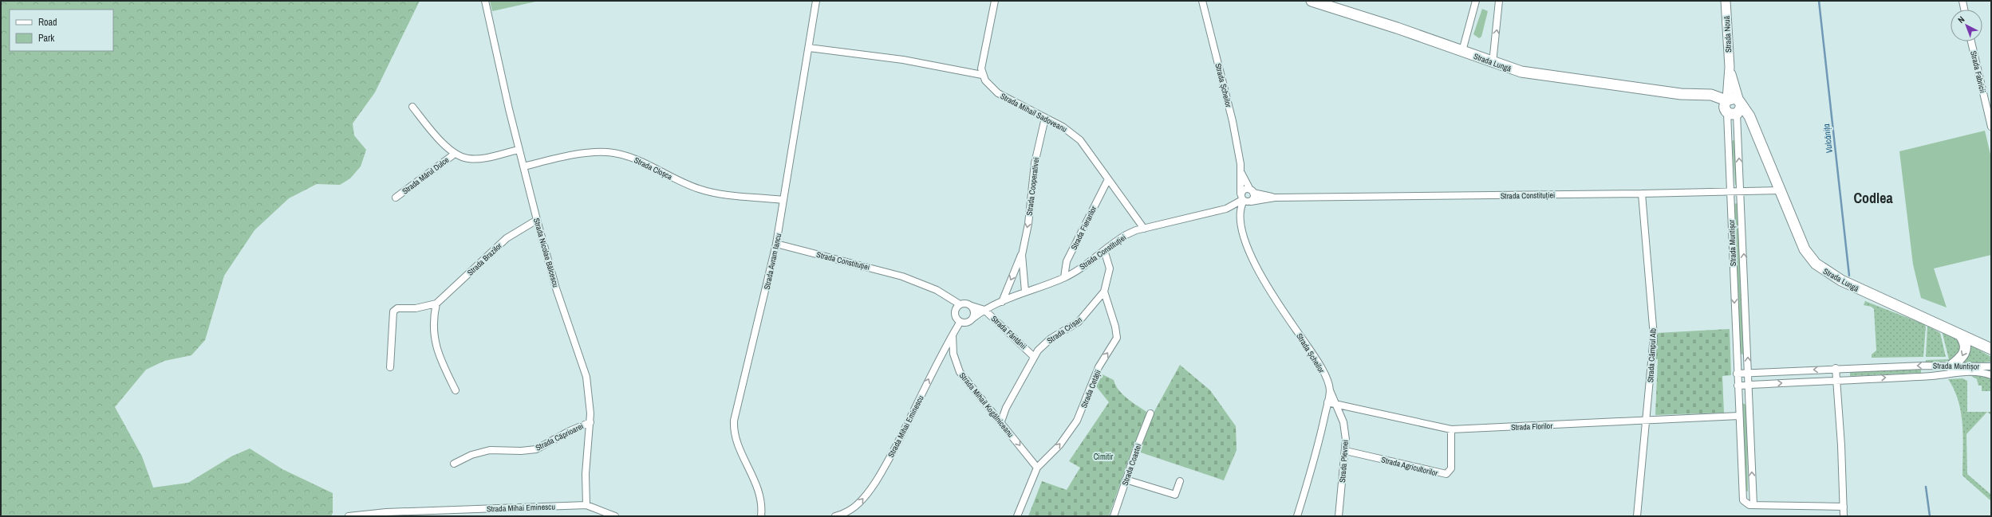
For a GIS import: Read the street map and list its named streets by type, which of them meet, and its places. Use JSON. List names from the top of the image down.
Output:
{
  "streets": {
    "highway": ["Strada Lungă"],
    "main road": ["Strada Nouă"],
    "street": [
      "Strada Fabricii",
      "Strada Șcheilor",
      "Strada Mihail Sadoveanu",
      "Strada Cloșca",
      "Strada Mărul Dulce",
      "Strada Cooperativei",
      "Strada Constituției",
      "Strada Fierarilor",
      "Strada Muntișor",
      "Strada Nicolae Bălcescu",
      "Strada Brazilor",
      "Strada Avram Iancu",
      "Strada Crișan",
      "Strada Fântânii",
      "Strada Câmpul Alb",
      "Strada Cetății",
      "Strada Mihail Kogălniceanu",
      "Strada Mihai Eminescu",
      "Strada Florilor",
      "Strada Căprioarei",
      "Strada Plevnei",
      "Strada Coastei",
      "Strada Agricultorilor"
    ]
  },
  "crossings": [
    ["Strada Nouă", "Strada Lungă"],
    ["Strada Nouă", "Strada Muntișor"],
    ["Strada Lungă", "Strada Constituției"],
    ["Strada Lungă", "Strada Muntișor"],
    ["Strada Șcheilor", "Strada Constituției"],
    ["Strada Șcheilor", "Strada Plevnei"],
    ["Strada Mihail Sadoveanu", "Strada Cooperativei"],
    ["Strada Mihail Sadoveanu", "Strada Constituției"],
    ["Strada Mihail Sadoveanu", "Strada Fierarilor"],
    ["Strada Cloșca", "Strada Nicolae Bălcescu"],
    ["Strada Cloșca", "Strada Avram Iancu"],
    ["Strada Mărul Dulce", "Strada Nicolae Bălcescu"],
    ["Strada Cooperativei", "Strada Constituției"],
    ["Strada Constituției", "Strada Fierarilor"],
    ["Strada Constituției", "Strada Muntișor"],
    ["Strada Constituției", "Strada Avram Iancu"],
    ["Strada Constituției", "Strada Fântânii"],
    ["Strada Constituției", "Strada Câmpul Alb"],
    ["Strada Constituției", "Strada Mihai Eminescu"],
    ["Strada Muntișor", "Strada Florilor"],
    ["Strada Nicolae Bălcescu", "Strada Brazilor"],
    ["Strada Nicolae Bălcescu", "Strada Mihai Eminescu"],
    ["Strada Nicolae Bălcescu", "Strada Căprioarei"],
    ["Strada Crișan", "Strada Fântânii"],
    ["Strada Crișan", "Strada Cetății"],
    ["Strada Crișan", "Strada Mihail Kogălniceanu"],
    ["Strada Câmpul Alb", "Strada Florilor"],
    ["Strada Cetății", "Strada Mihail Kogălniceanu"],
    ["Strada Mihail Kogălniceanu", "Strada Mihai Eminescu"],
    ["Strada Florilor", "Strada Plevnei"],
    ["Strada Florilor", "Strada Agricultorilor"],
    ["Strada Plevnei", "Strada Agricultorilor"]
  ],
  "one_way": [
    "Strada Cooperativei",
    "Strada Cetății",
    "Strada Mihail Kogălniceanu",
    "Strada Mihai Eminescu"
  ],
  "districts": ["Codlea"],
  "water": ["Vulcănița"],
  "parks": ["Cimitir"],
  "legend": ["Road", "Park"],
  "north": "top left"
}
